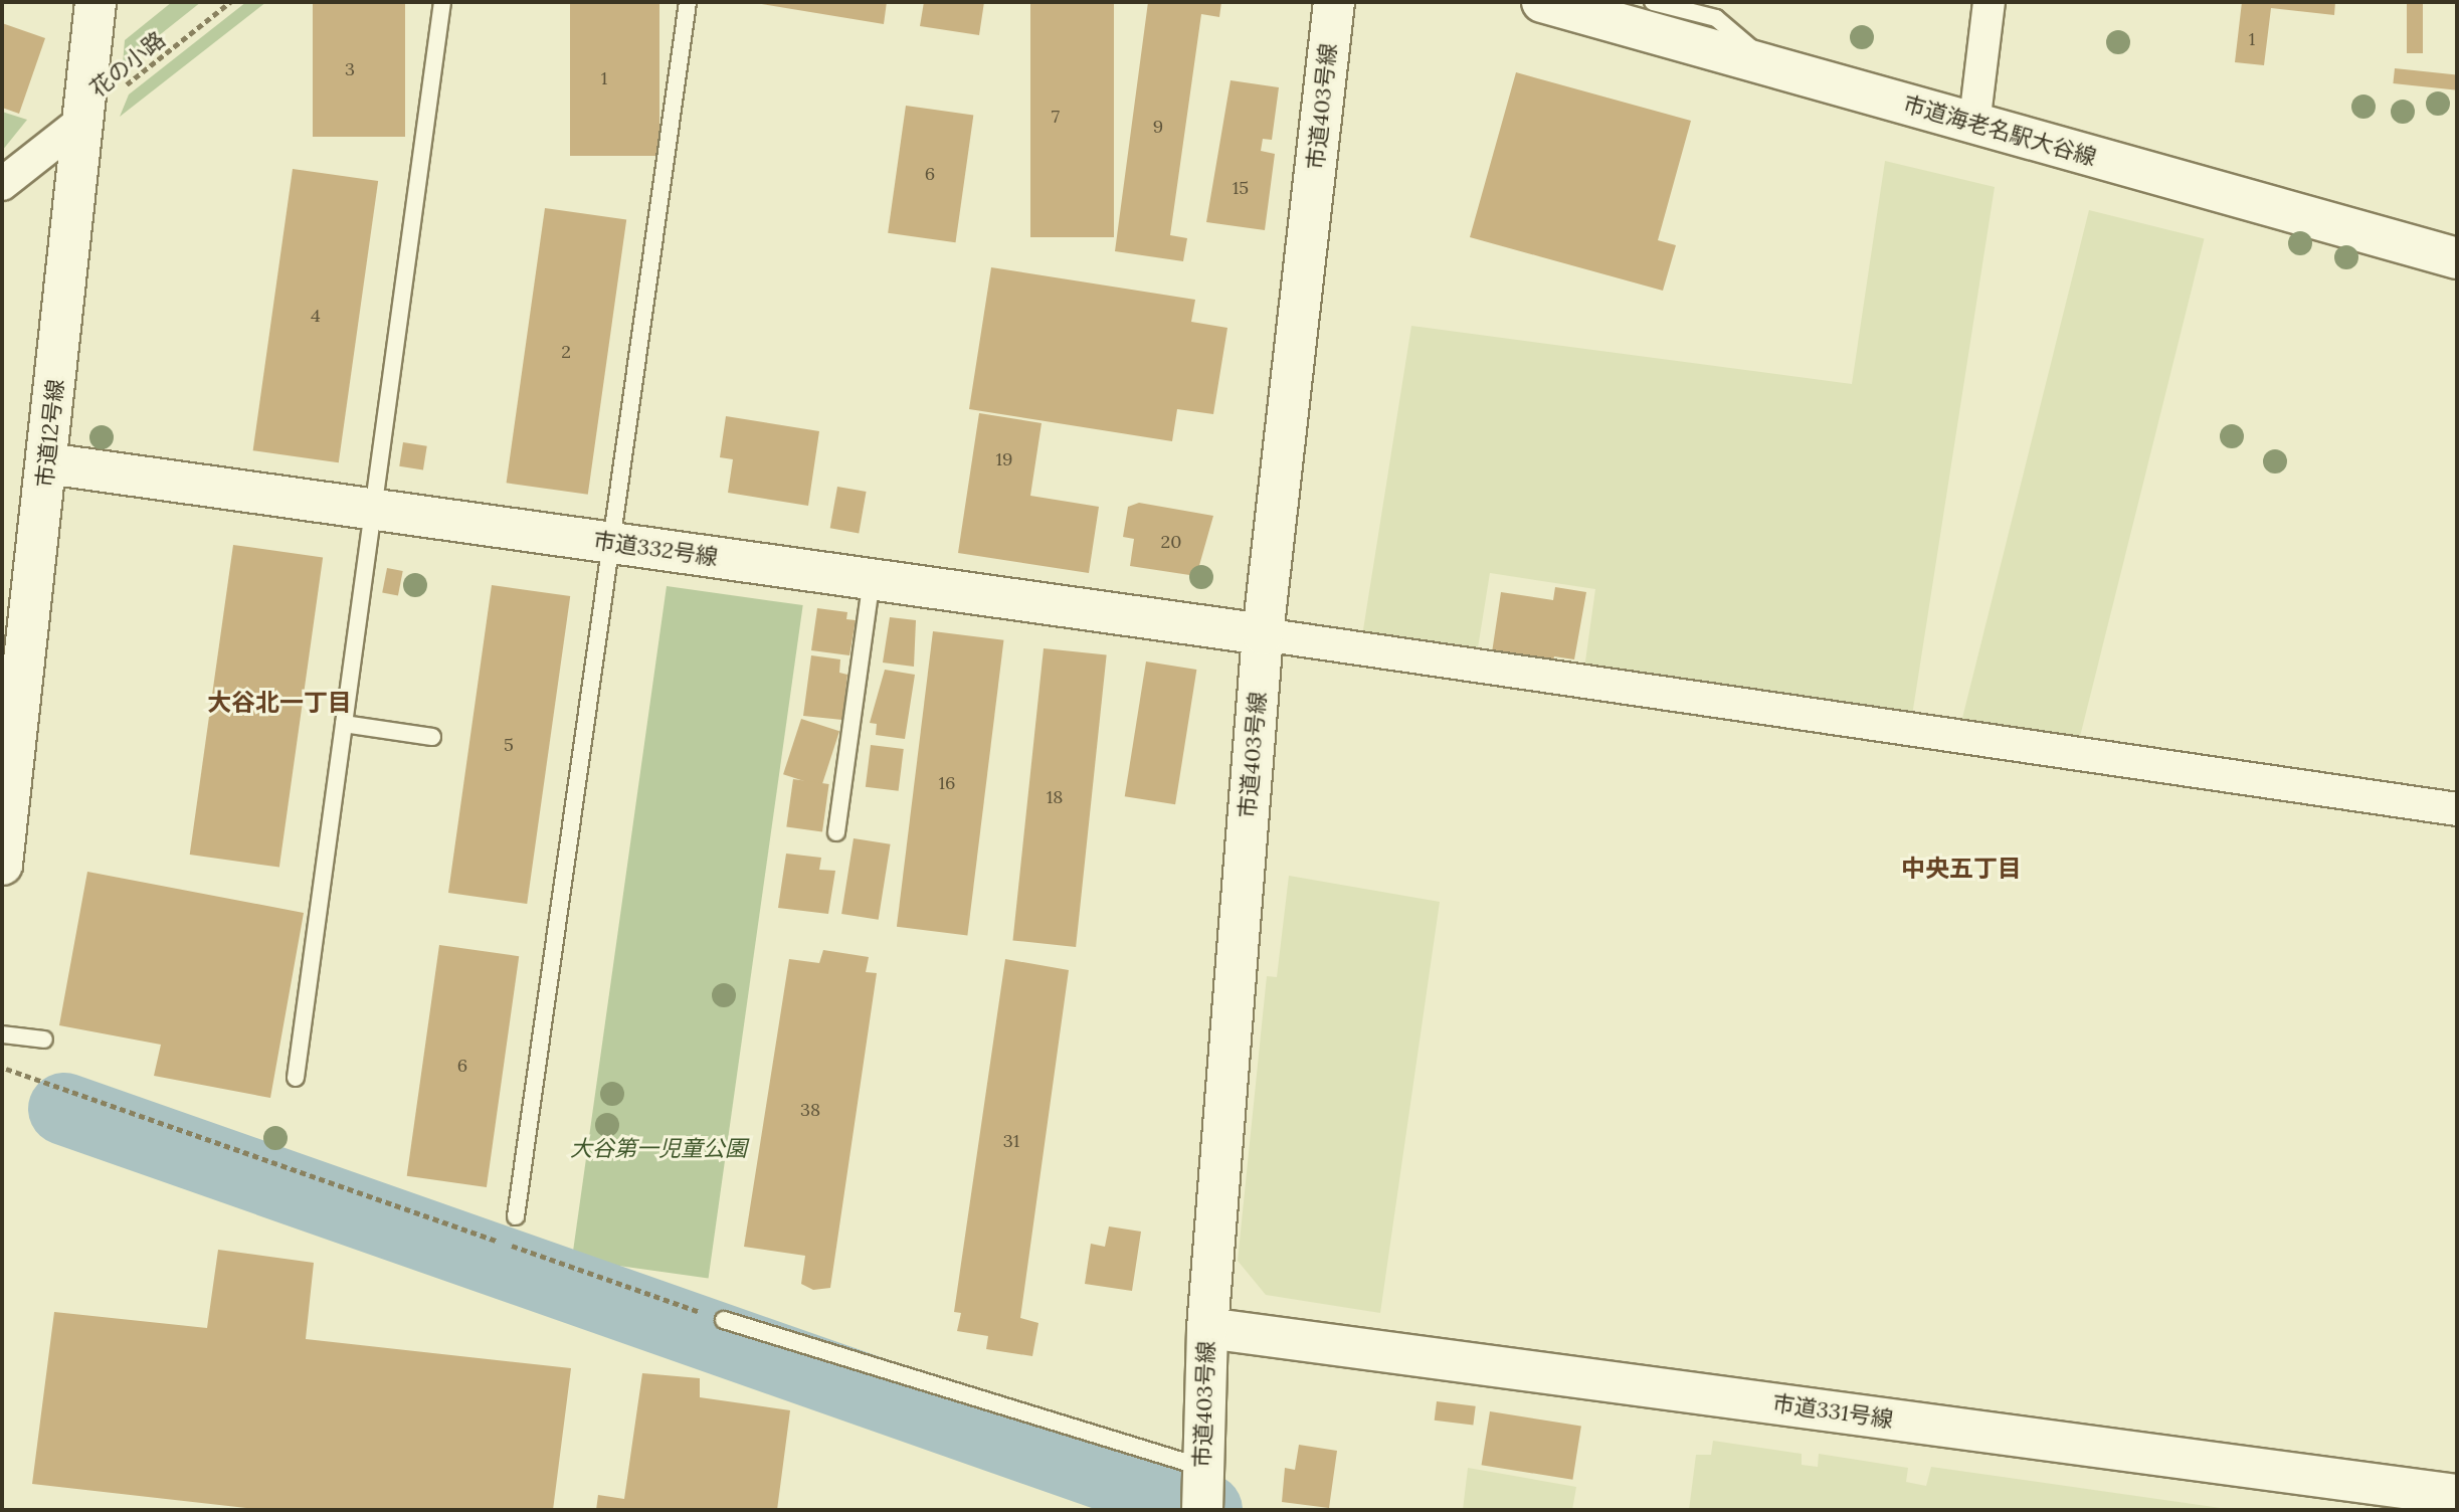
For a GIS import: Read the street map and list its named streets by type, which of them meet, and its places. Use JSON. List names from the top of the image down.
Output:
{
  "streets": {
    "street": [
      "市道403号線",
      "市道海老名駅大谷線",
      "市道12号線",
      "市道332号線",
      "市道331号線"
    ],
    "path": ["花の小路"]
  },
  "crossings": [
    ["花の小路", "市道12号線"],
    ["市道403号線", "市道332号線"],
    ["市道403号線", "市道331号線"],
    ["市道12号線", "市道332号線"]
  ],
  "districts": ["大谷北一丁目", "中央五丁目"],
  "parks": ["大谷第一児童公園"],
  "house_numbers": [
    "1",
    "3",
    "1",
    "7",
    "9",
    "6",
    "15",
    "4",
    "2",
    "19",
    "20",
    "5",
    "16",
    "18",
    "6",
    "38",
    "31"
  ]
}
